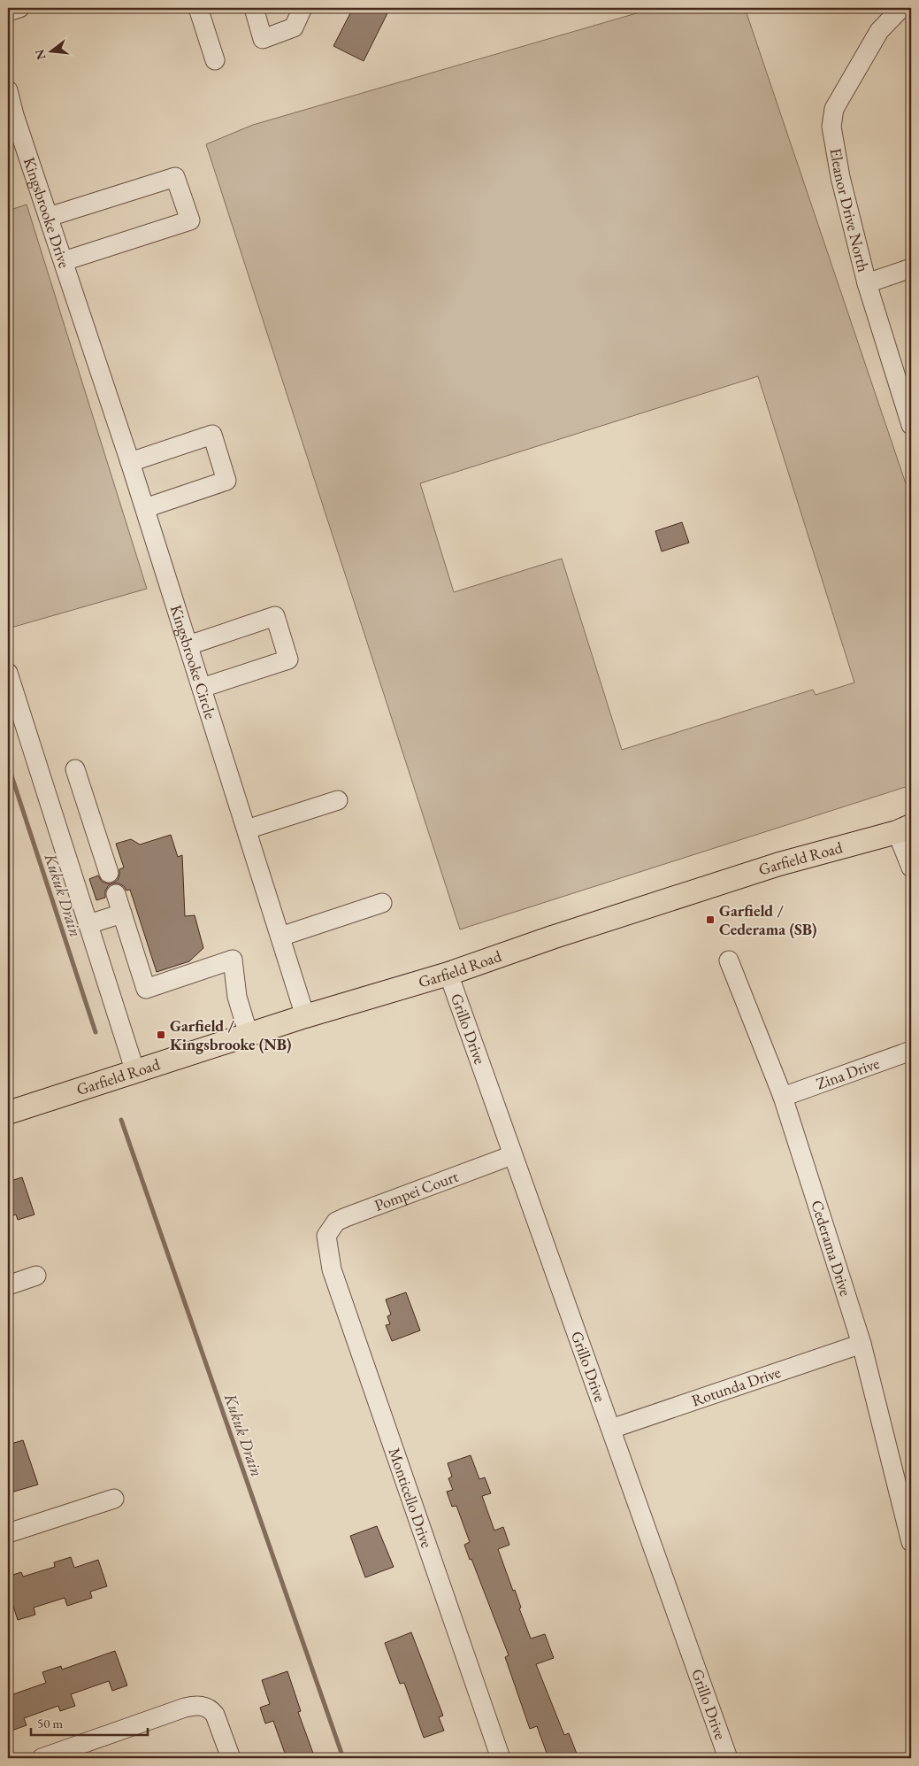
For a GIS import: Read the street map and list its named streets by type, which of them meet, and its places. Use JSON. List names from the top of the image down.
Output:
{
  "streets": {
    "main road": ["Garfield Road"],
    "street": [
      "Eleanor Drive North",
      "Kingsbrooke Drive",
      "Kingsbrooke Circle",
      "Grillo Drive",
      "Zina Drive",
      "Pompei Court",
      "Cederama Drive",
      "Rotunda Drive",
      "Monticello Drive"
    ]
  },
  "crossings": [
    ["Kingsbrooke Drive", "Kingsbrooke Circle"],
    ["Kingsbrooke Circle", "Garfield Road"],
    ["Garfield Road", "Grillo Drive"],
    ["Grillo Drive", "Pompei Court"],
    ["Grillo Drive", "Rotunda Drive"],
    ["Zina Drive", "Cederama Drive"],
    ["Pompei Court", "Monticello Drive"],
    ["Cederama Drive", "Rotunda Drive"]
  ],
  "water": ["Kukuk Drain"],
  "places": {
    "transit": ["Garfield / Cederama (SB)", "Garfield / Kingsbrooke (NB)"]
  },
  "scale_bar": "50 m",
  "north": "left"
}
